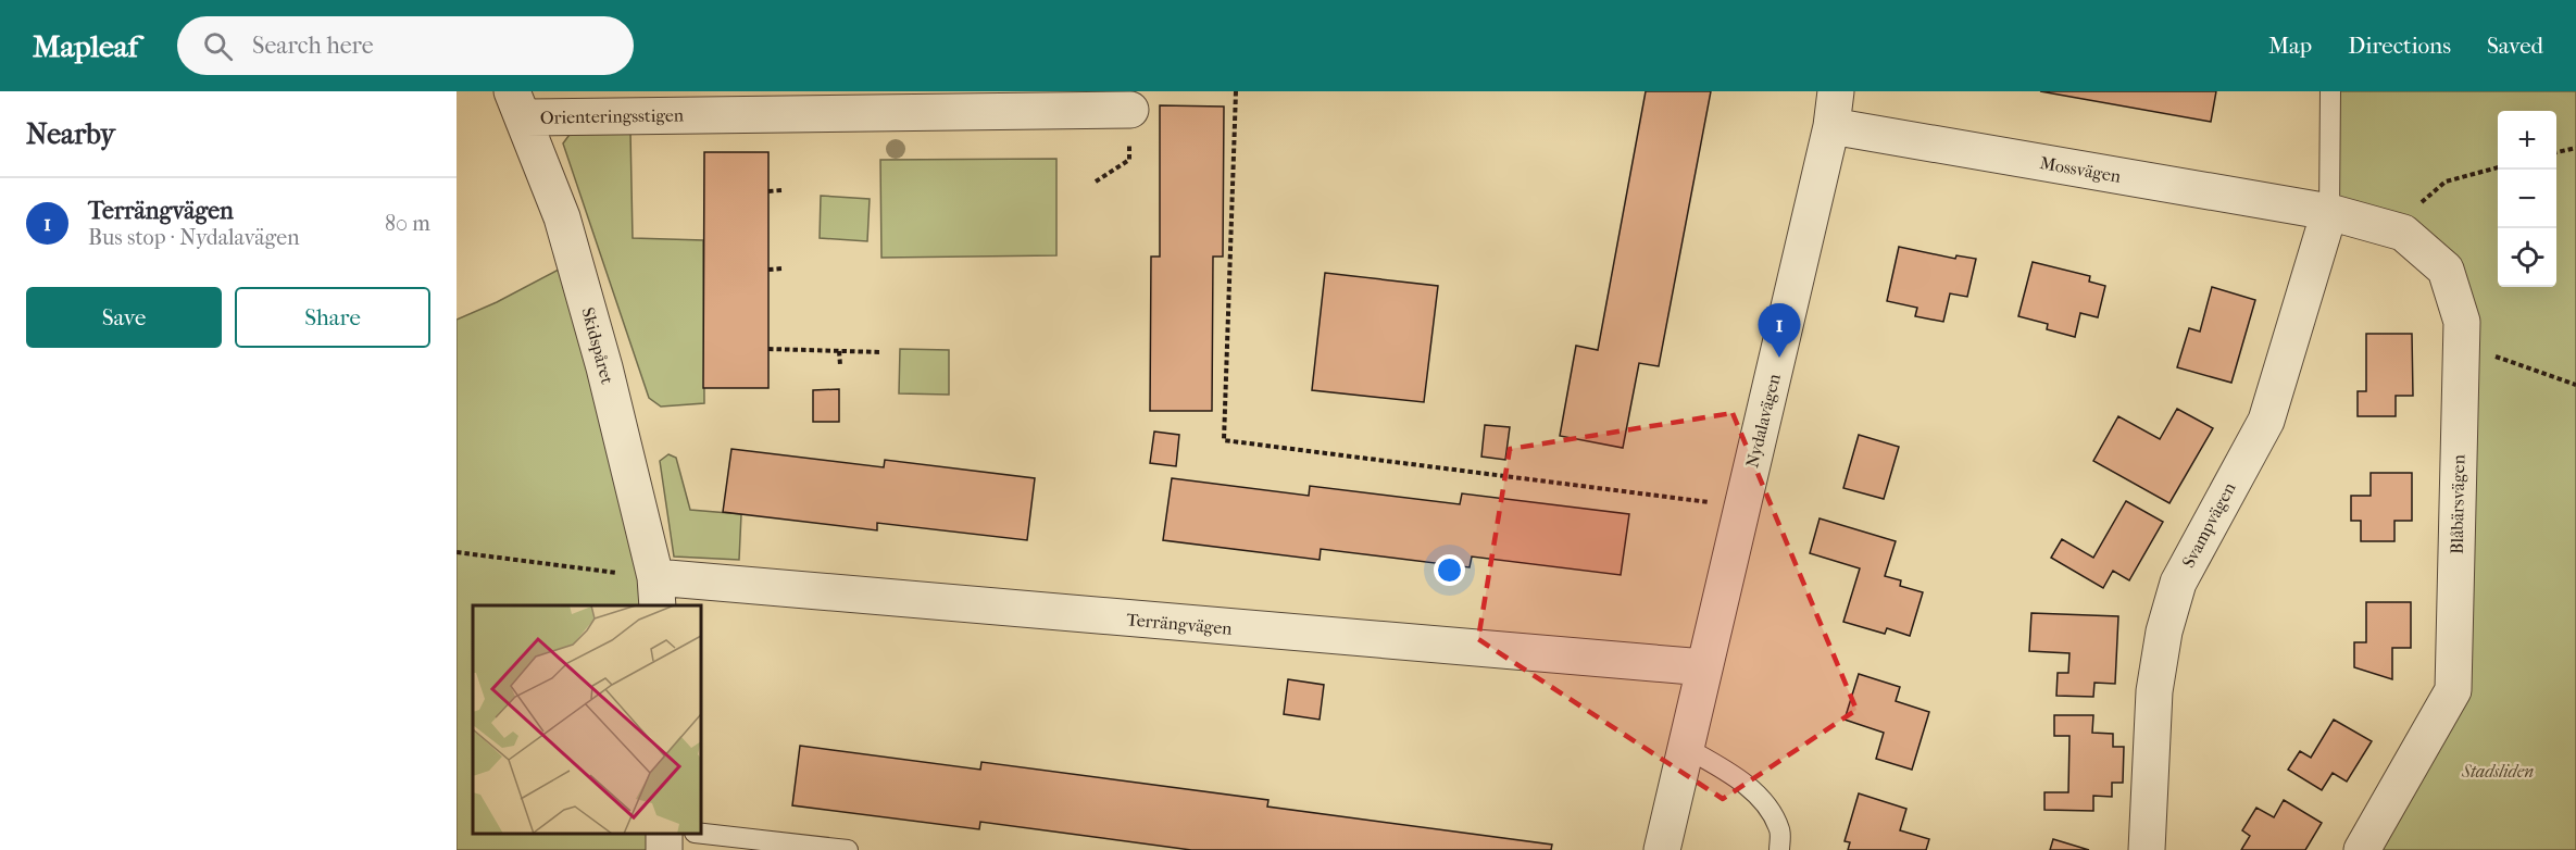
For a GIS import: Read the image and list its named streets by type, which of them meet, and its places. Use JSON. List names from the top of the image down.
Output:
{
  "streets": {
    "street": [
      "Orienteringsstigen",
      "Mossvägen",
      "Skidspåret",
      "Nydalavägen",
      "Blåbärsvägen",
      "Svampvägen",
      "Terrängvägen"
    ]
  },
  "crossings": [
    ["Orienteringsstigen", "Skidspåret"],
    ["Mossvägen", "Nydalavägen"],
    ["Mossvägen", "Blåbärsvägen"],
    ["Mossvägen", "Svampvägen"],
    ["Skidspåret", "Terrängvägen"],
    ["Nydalavägen", "Terrängvägen"],
    ["Blåbärsvägen", "Svampvägen"]
  ],
  "parks": ["Stadsliden"],
  "page": {
    "header": "Mapleaf",
    "search": "Search here",
    "nav": ["Map", "Directions", "Saved"],
    "heading": "Nearby",
    "map_buttons": ["+", "−"],
    "list": [
      {
        "mark": "1",
        "name": "Terrängvägen",
        "note": "Bus stop · Nydalavägen",
        "value": "80 m"
      }
    ],
    "buttons": ["Save", "Share"],
    "pins": "1"
  }
}
